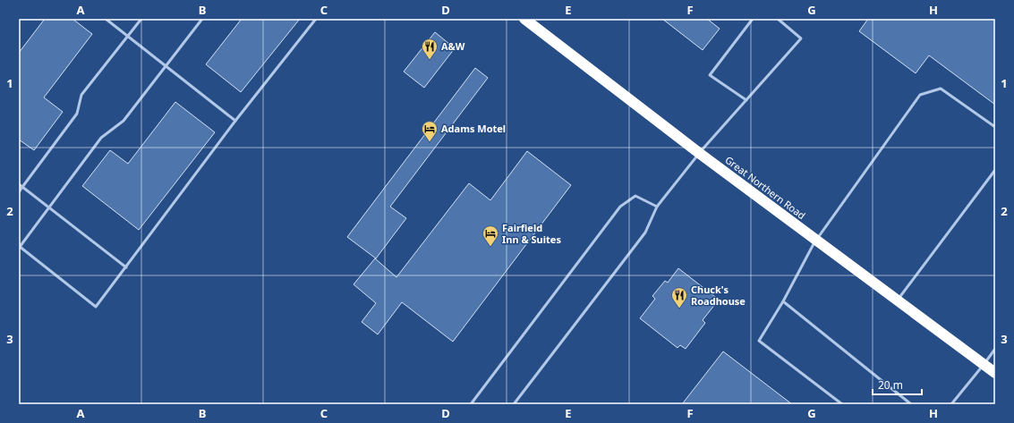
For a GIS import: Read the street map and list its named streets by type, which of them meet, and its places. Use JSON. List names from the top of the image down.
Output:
{
  "streets": {
    "highway": ["Great Northern Road"]
  },
  "places": {
    "restaurant": ["A&W", "Chuck's Roadhouse"],
    "hotel": ["Adams Motel", "Fairfield Inn & Suites"]
  },
  "scale_bar": "20 m",
  "grid": {
    "columns": [
      "A",
      "B",
      "C",
      "D",
      "E",
      "F",
      "G",
      "H"
    ],
    "rows": ["1", "2", "3"]
  }
}
